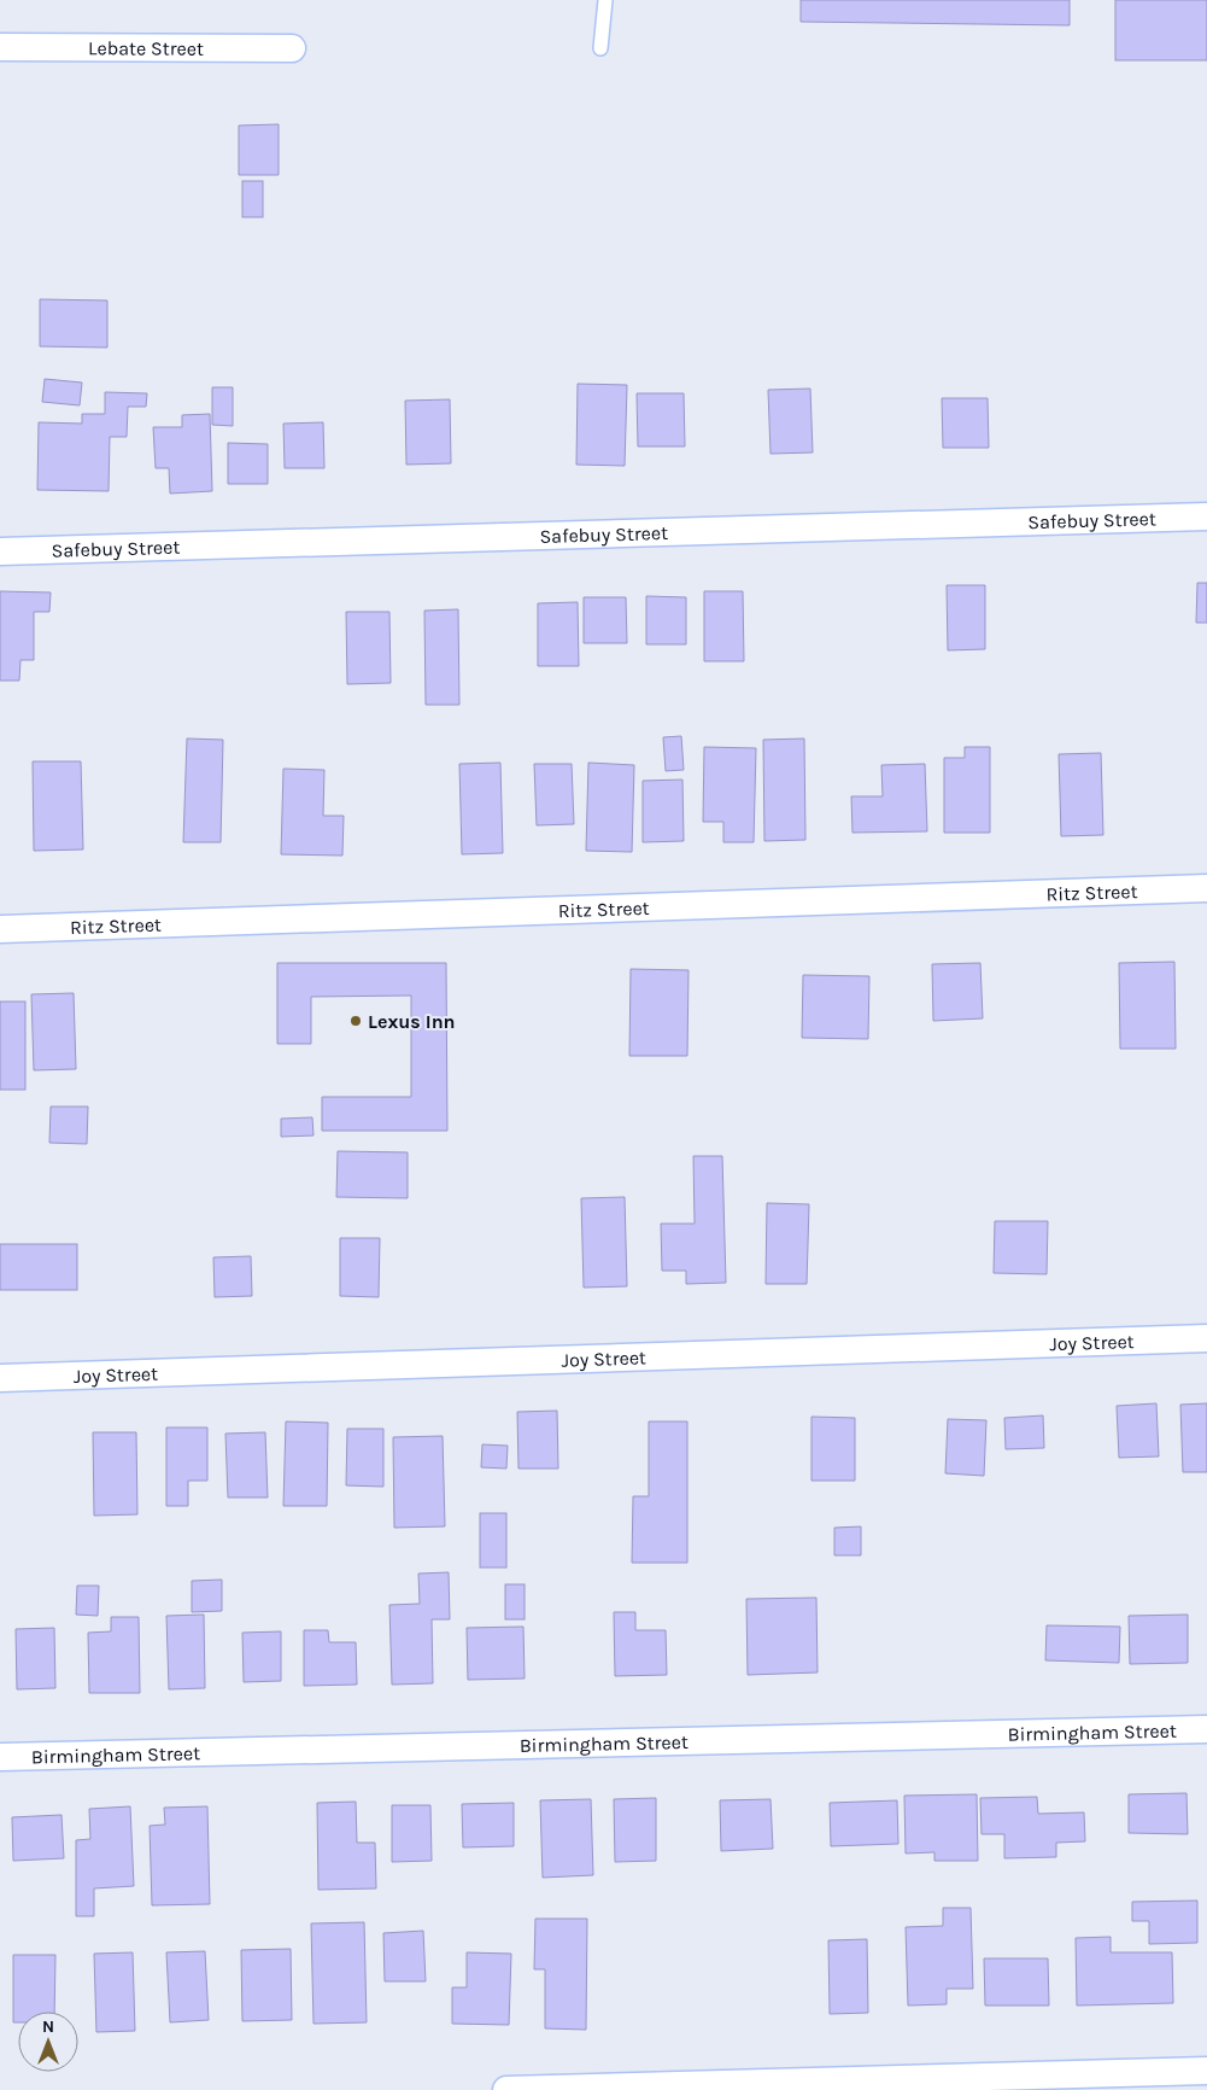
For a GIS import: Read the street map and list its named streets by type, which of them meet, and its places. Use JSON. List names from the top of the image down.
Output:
{
  "streets": {
    "street": [
      "Lebate Street",
      "Safebuy Street",
      "Ritz Street",
      "Joy Street",
      "Birmingham Street"
    ]
  },
  "places": ["Lexus Inn"],
  "north": "top"
}
